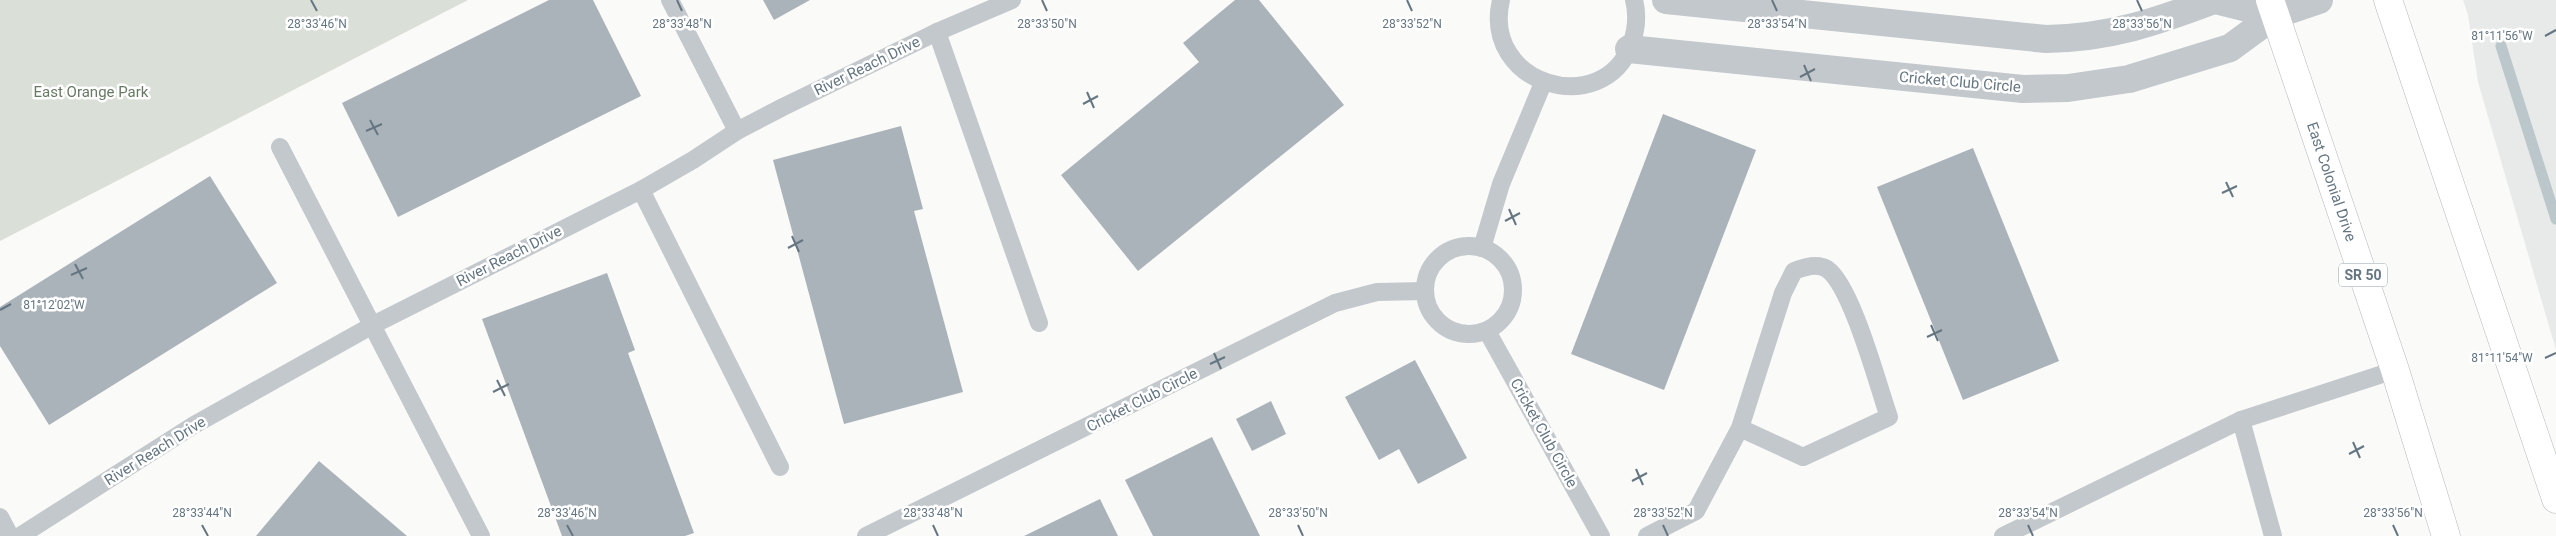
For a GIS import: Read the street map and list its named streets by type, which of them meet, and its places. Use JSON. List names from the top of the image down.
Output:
{
  "streets": {
    "highway": ["East Colonial Drive", "SR 50"],
    "street": ["Cricket Club Circle"],
    "lane": ["River Reach Drive"]
  },
  "crossings": [
    ["Cricket Club Circle", "East Colonial Drive"]
  ],
  "parks": ["East Orange Park"],
  "coordinates": [
    "28°33'46\"N",
    "28°33'48\"N",
    "28°33'50\"N",
    "28°33'52\"N",
    "28°33'54\"N",
    "28°33'56\"N",
    "81°11'56\"W",
    "81°12'02\"W",
    "81°11'54\"W",
    "28°33'44\"N"
  ]
}
